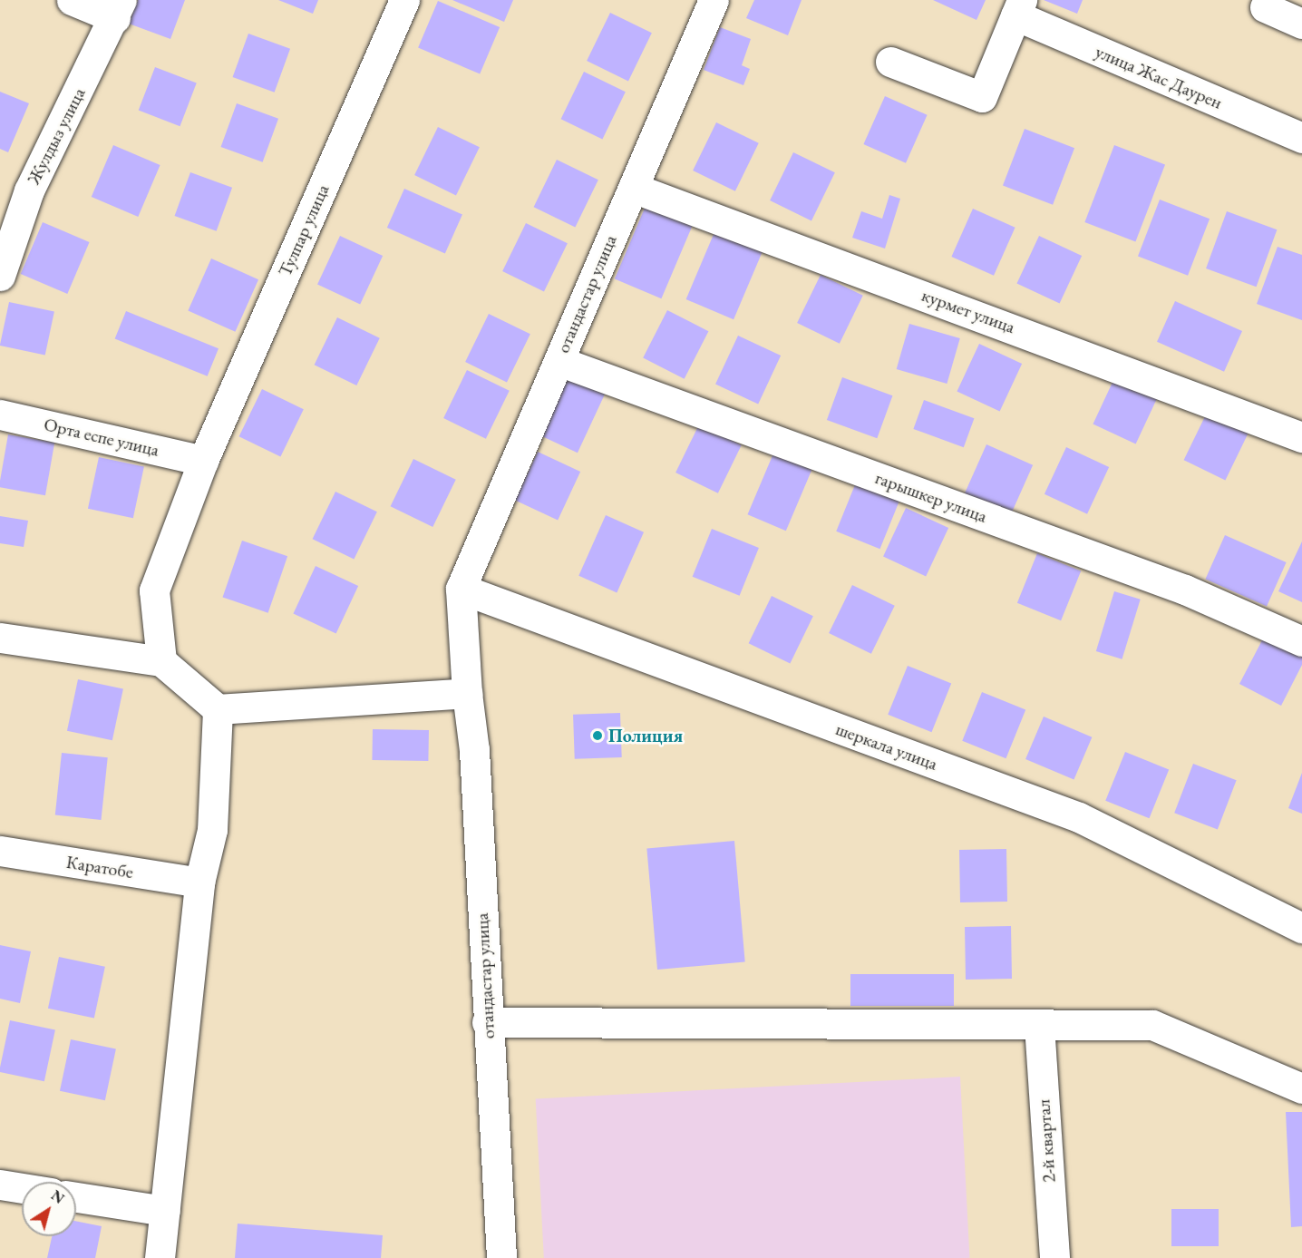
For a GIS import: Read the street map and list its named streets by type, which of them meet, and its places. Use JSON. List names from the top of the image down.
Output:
{
  "streets": {
    "street": [
      "улица Жас Даурен",
      "Жулдыз улица",
      "Тулпар улица",
      "отандастар улица",
      "курмет улица",
      "Орта еспе улица",
      "гарышкер улица",
      "шеркала улица",
      "Каратобе",
      "2-й квартал"
    ]
  },
  "crossings": [
    ["Тулпар улица", "Орта еспе улица"],
    ["отандастар улица", "курмет улица"],
    ["отандастар улица", "гарышкер улица"],
    ["отандастар улица", "шеркала улица"]
  ],
  "places": ["Полиция"],
  "north": "top right"
}
